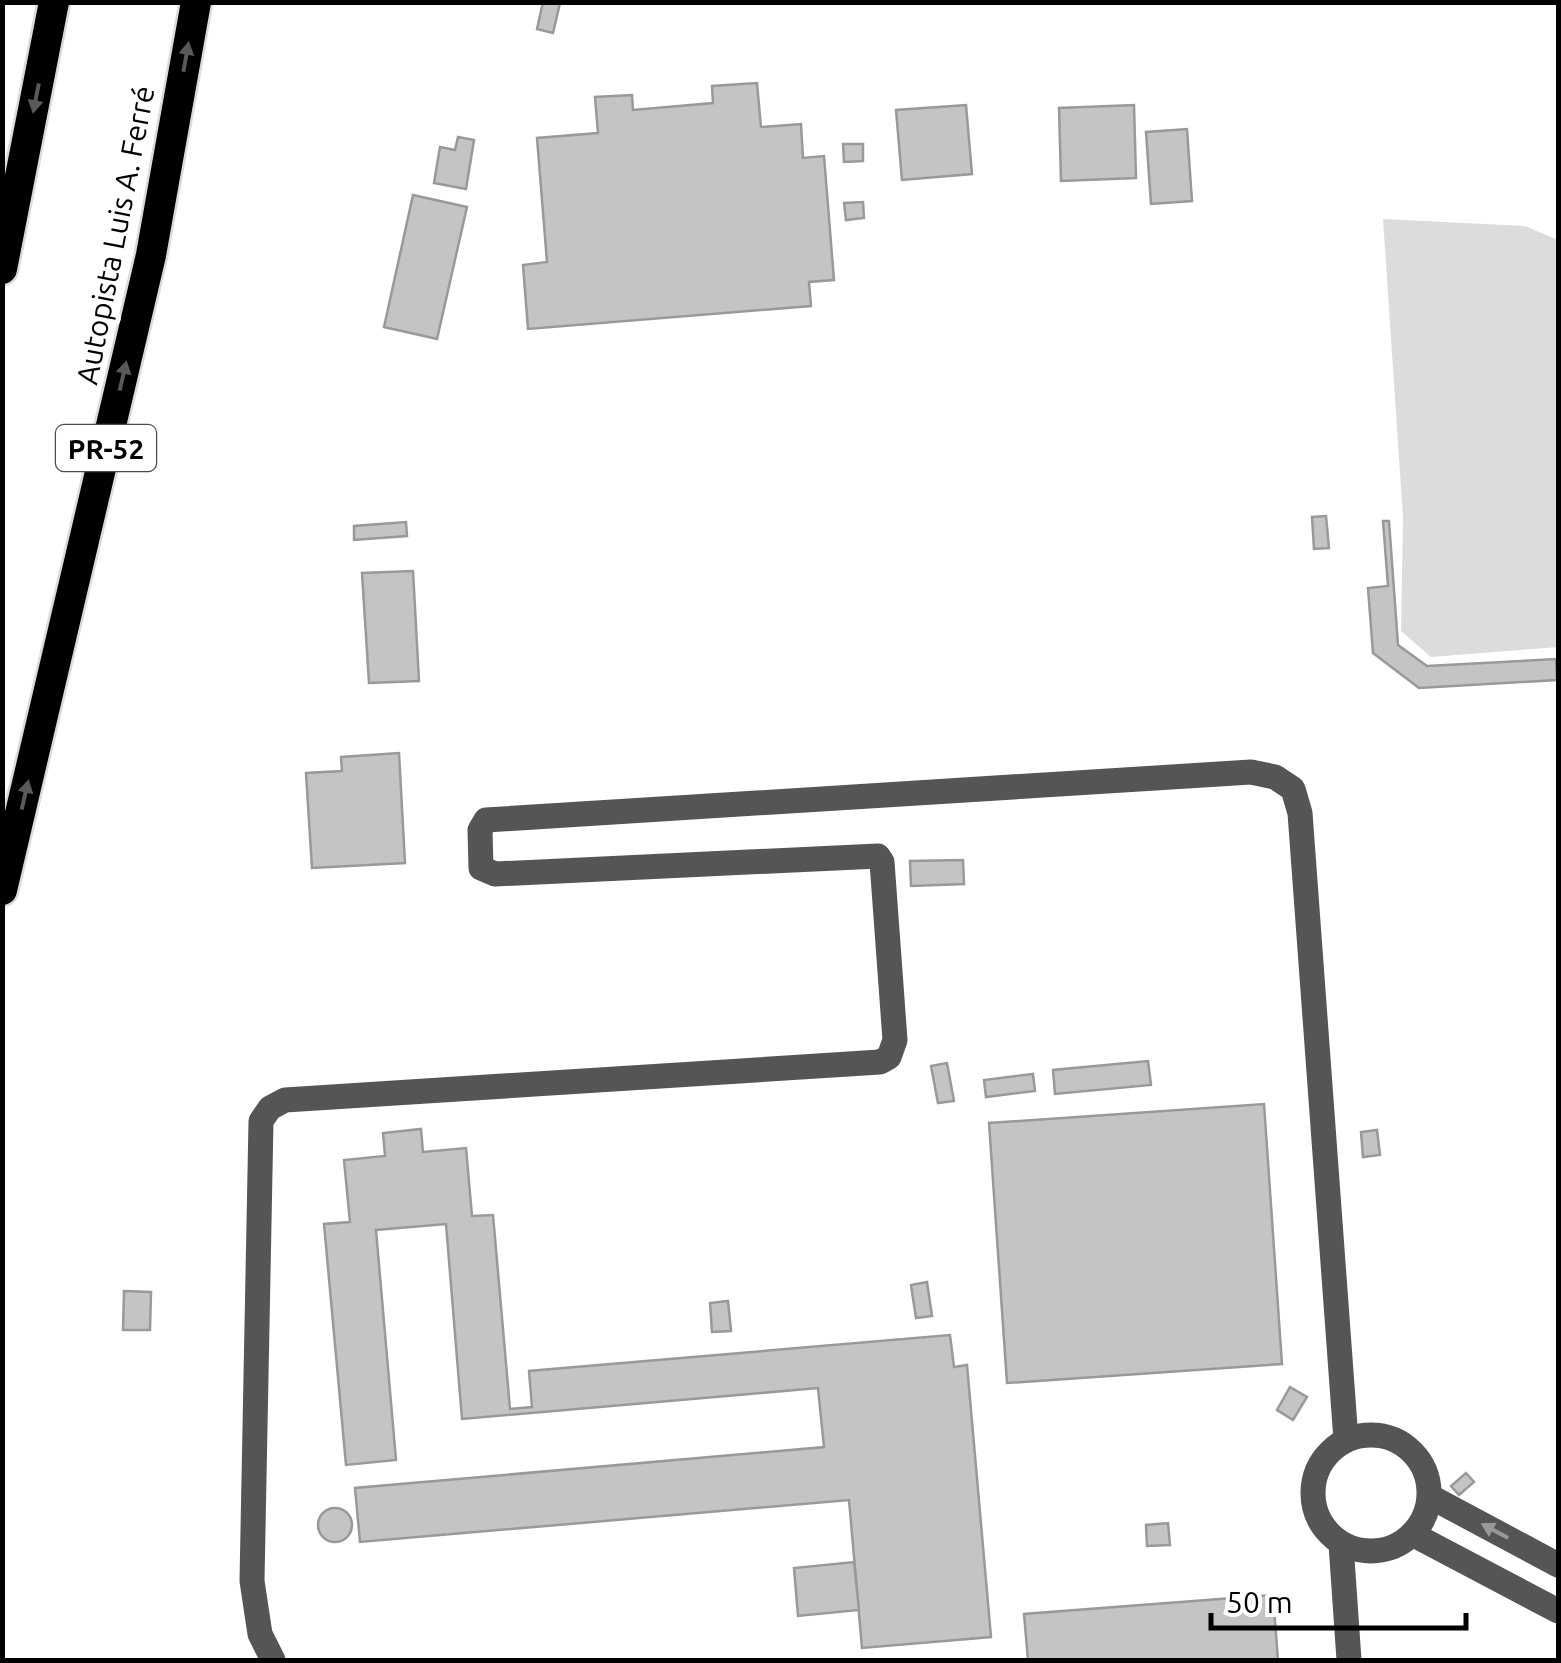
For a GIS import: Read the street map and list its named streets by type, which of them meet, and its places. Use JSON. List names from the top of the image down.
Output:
{
  "streets": {
    "highway": ["Autopista Luis A. Ferré", "PR-52"]
  },
  "one_way": ["Autopista Luis A. Ferré"],
  "scale_bar": "50 m"
}
